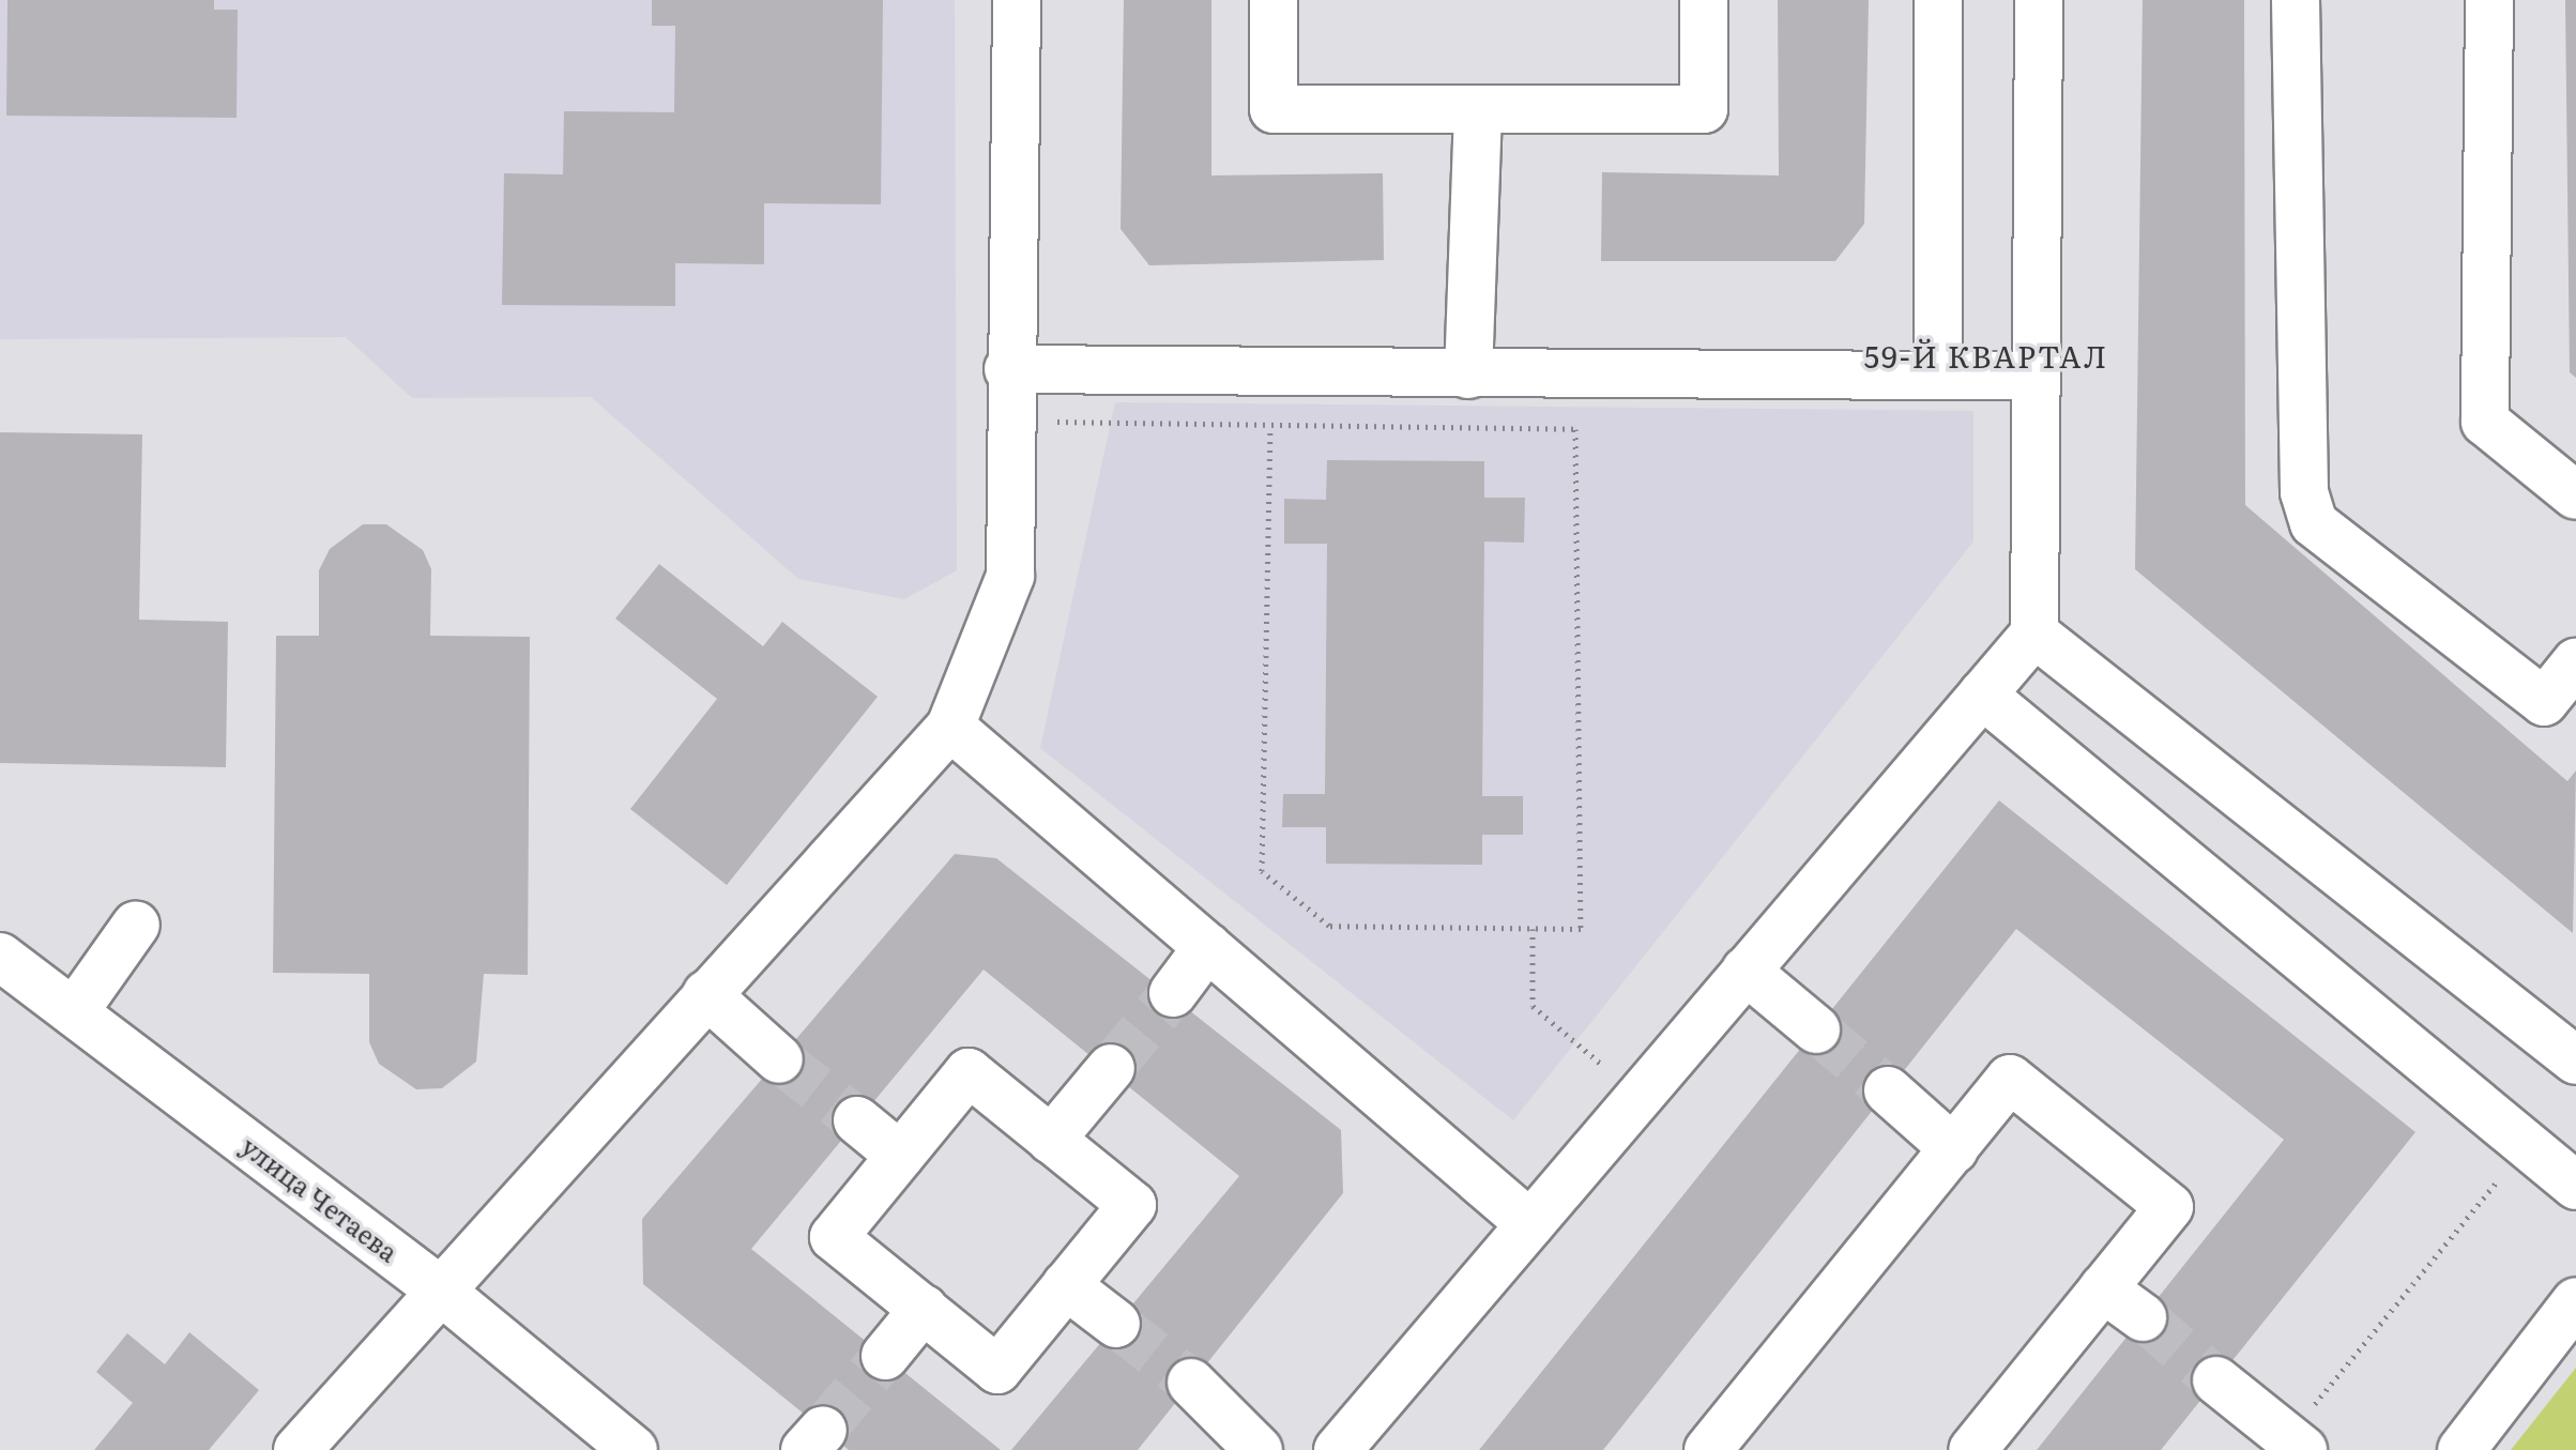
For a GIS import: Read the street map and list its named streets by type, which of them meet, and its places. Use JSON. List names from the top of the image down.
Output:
{
  "streets": {
    "street": ["улица Четаева"]
  },
  "districts": ["59-Й КВАРТАЛ"]
}
